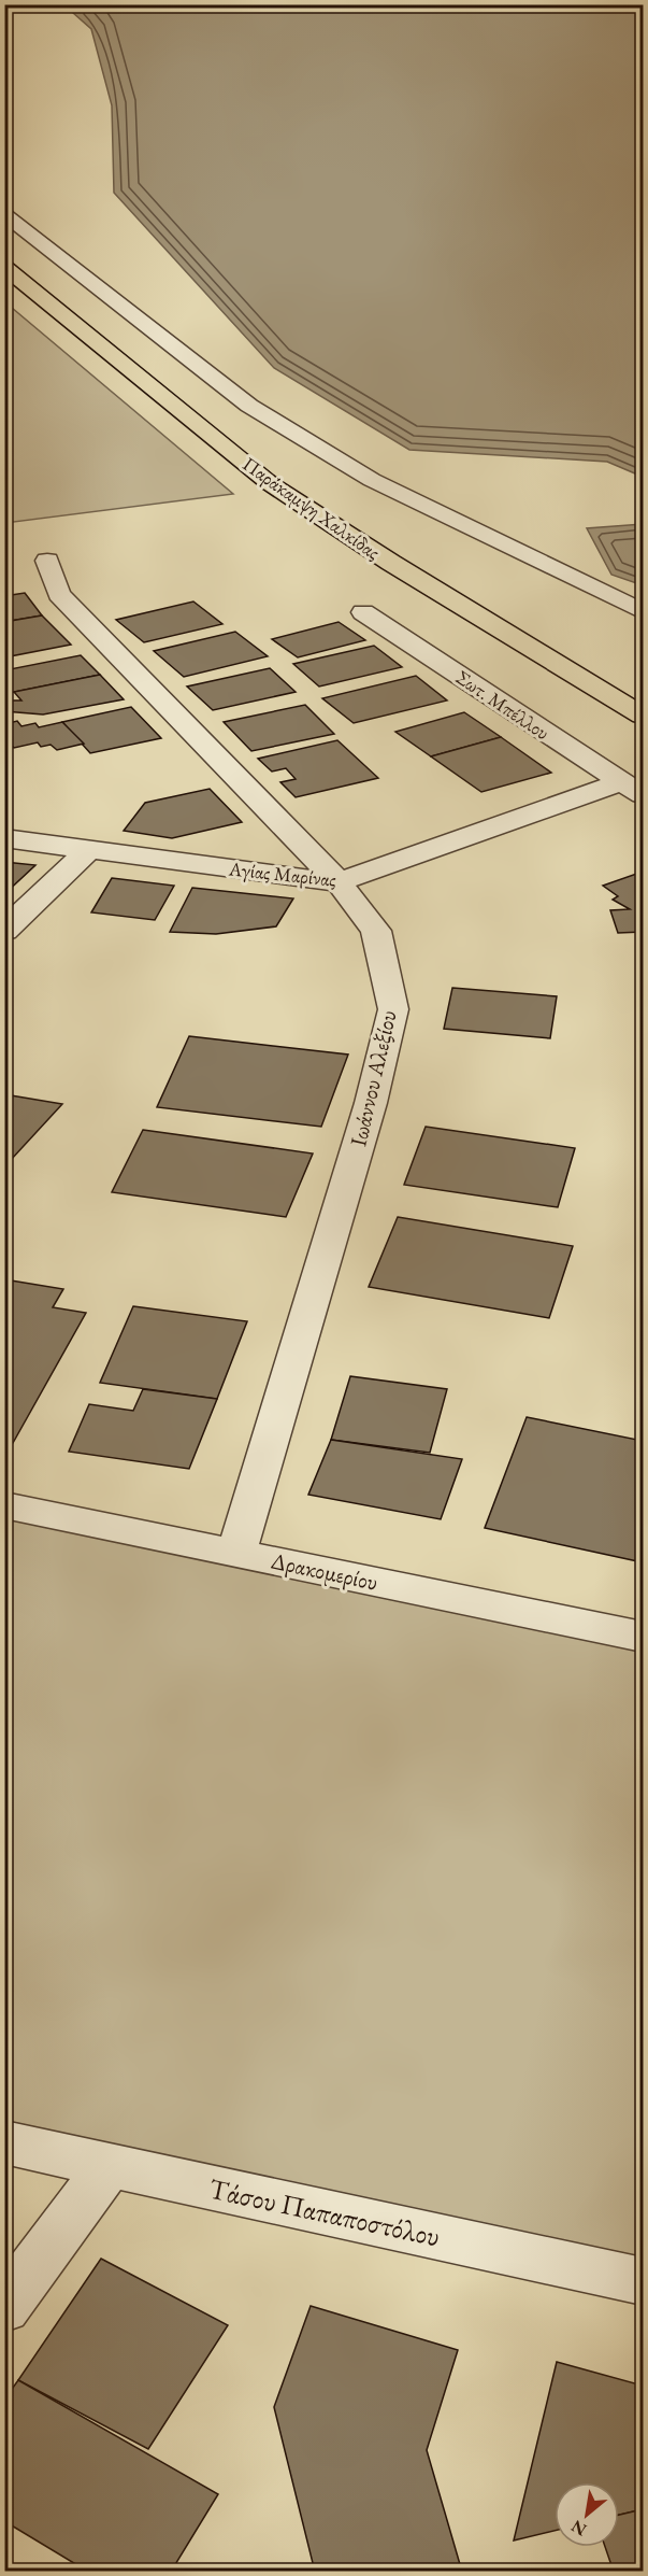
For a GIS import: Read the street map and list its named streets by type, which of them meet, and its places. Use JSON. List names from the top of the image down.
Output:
{
  "streets": {
    "main road": ["Παράκαμψη Χαλκίδας"],
    "street": [
      "Σωτ. Μπέλλου",
      "Αγίας Μαρίνας",
      "Ιωάννου Αλεξίου",
      "Δρακομερίου",
      "Τάσου Παπαποστόλου"
    ]
  },
  "crossings": [
    ["Σωτ. Μπέλλου", "Αγίας Μαρίνας"],
    ["Αγίας Μαρίνας", "Ιωάννου Αλεξίου"],
    ["Ιωάννου Αλεξίου", "Δρακομερίου"]
  ],
  "north": "bottom left"
}
